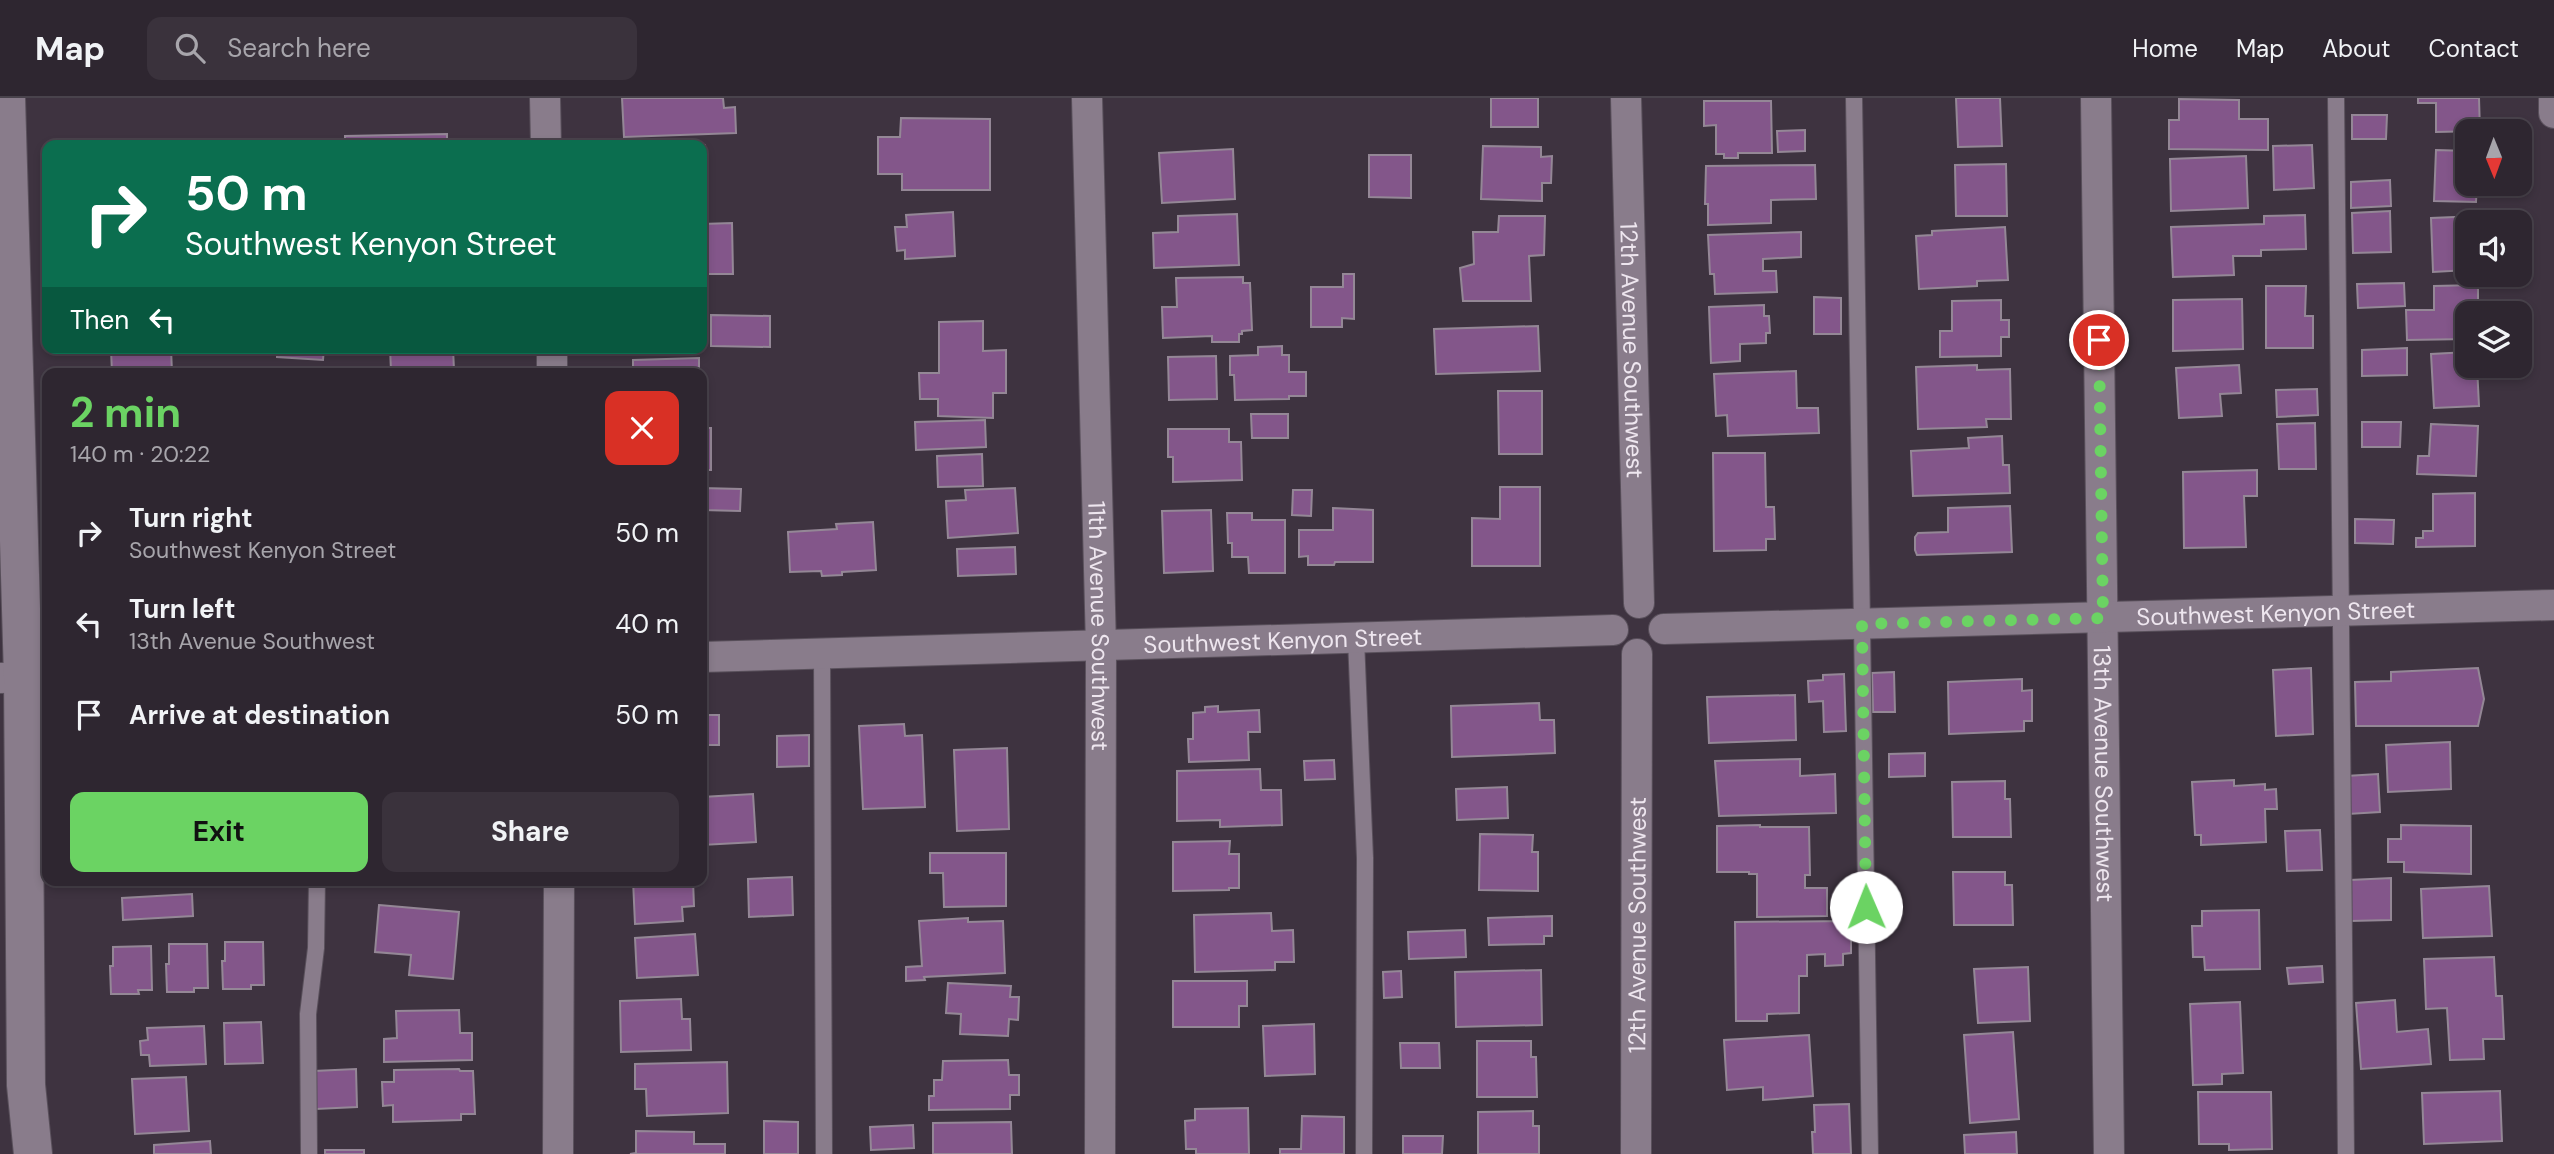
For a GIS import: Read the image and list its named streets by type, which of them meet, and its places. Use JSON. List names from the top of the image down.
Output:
{
  "streets": {
    "street": [
      "12th Avenue Southwest",
      "Southwest Kenyon Street",
      "11th Avenue Southwest",
      "13th Avenue Southwest"
    ]
  },
  "crossings": [
    ["12th Avenue Southwest", "Southwest Kenyon Street"],
    ["Southwest Kenyon Street", "11th Avenue Southwest"],
    ["Southwest Kenyon Street", "13th Avenue Southwest"]
  ],
  "north": "bottom",
  "page": {
    "header": "Map",
    "search": "Search here",
    "nav": [
      "Home",
      "Map",
      "About",
      "Contact"
    ],
    "turn": ["50 m", "Southwest Kenyon Street"],
    "then": "Then",
    "heading": ["2 min", "140 m · 20:22"],
    "list": [
      {
        "name": "Turn right",
        "note": "Southwest Kenyon Street",
        "value": "50 m"
      },
      {
        "name": "Turn left",
        "note": "13th Avenue Southwest",
        "value": "40 m"
      },
      {
        "name": "Arrive at destination",
        "value": "50 m"
      }
    ],
    "buttons": ["Exit", "Share"]
  }
}
